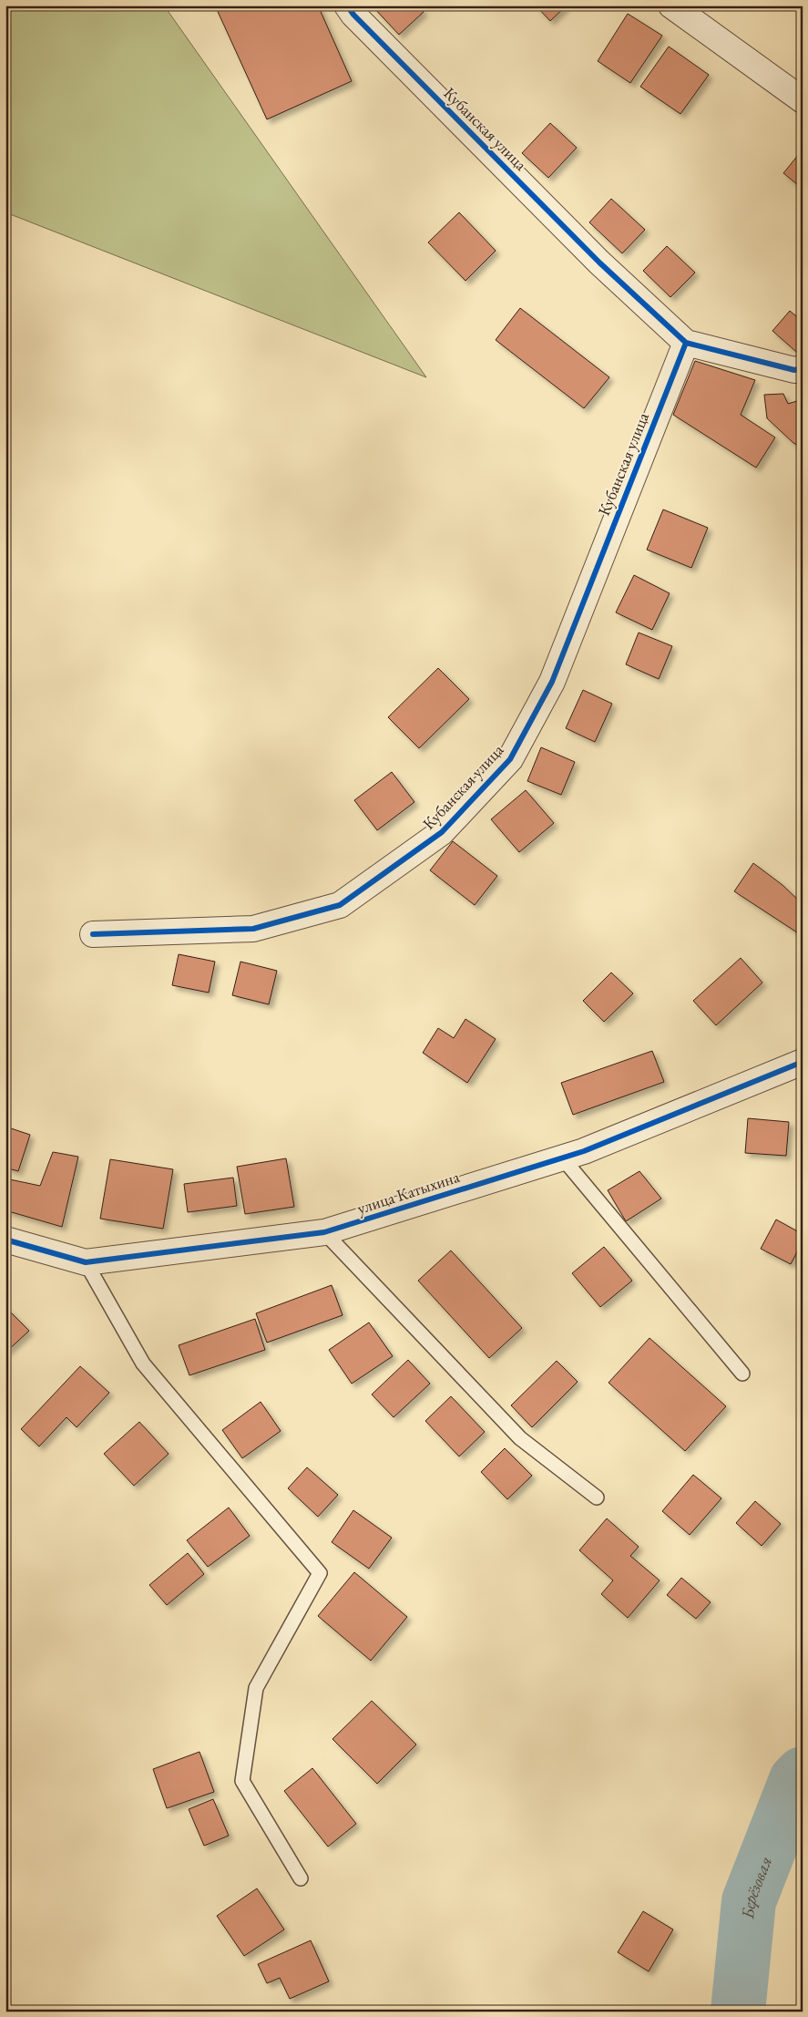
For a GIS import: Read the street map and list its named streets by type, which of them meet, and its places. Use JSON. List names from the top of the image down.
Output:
{
  "streets": {
    "street": ["Кубанская улица", "улица Катыхина"]
  },
  "water": ["Берёзовая"]
}
